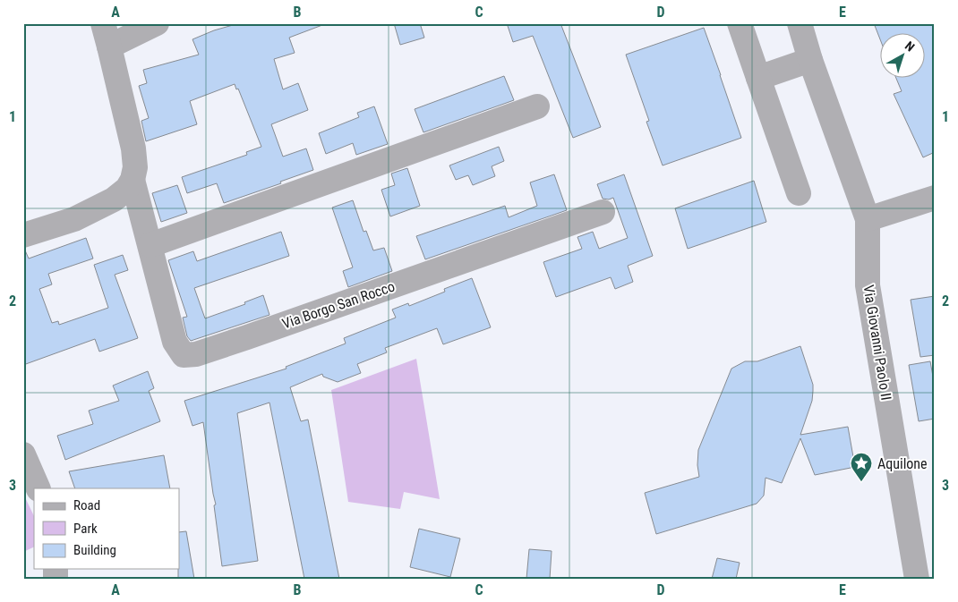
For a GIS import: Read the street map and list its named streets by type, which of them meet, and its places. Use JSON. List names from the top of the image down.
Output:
{
  "streets": {
    "street": ["Via Borgo San Rocco", "Via Giovanni Paolo II"]
  },
  "places": {
    "place": ["Aquilone"]
  },
  "legend": ["Road", "Park", "Building"],
  "north": "top right",
  "grid": {
    "columns": [
      "A",
      "B",
      "C",
      "D",
      "E"
    ],
    "rows": ["1", "2", "3"]
  }
}
